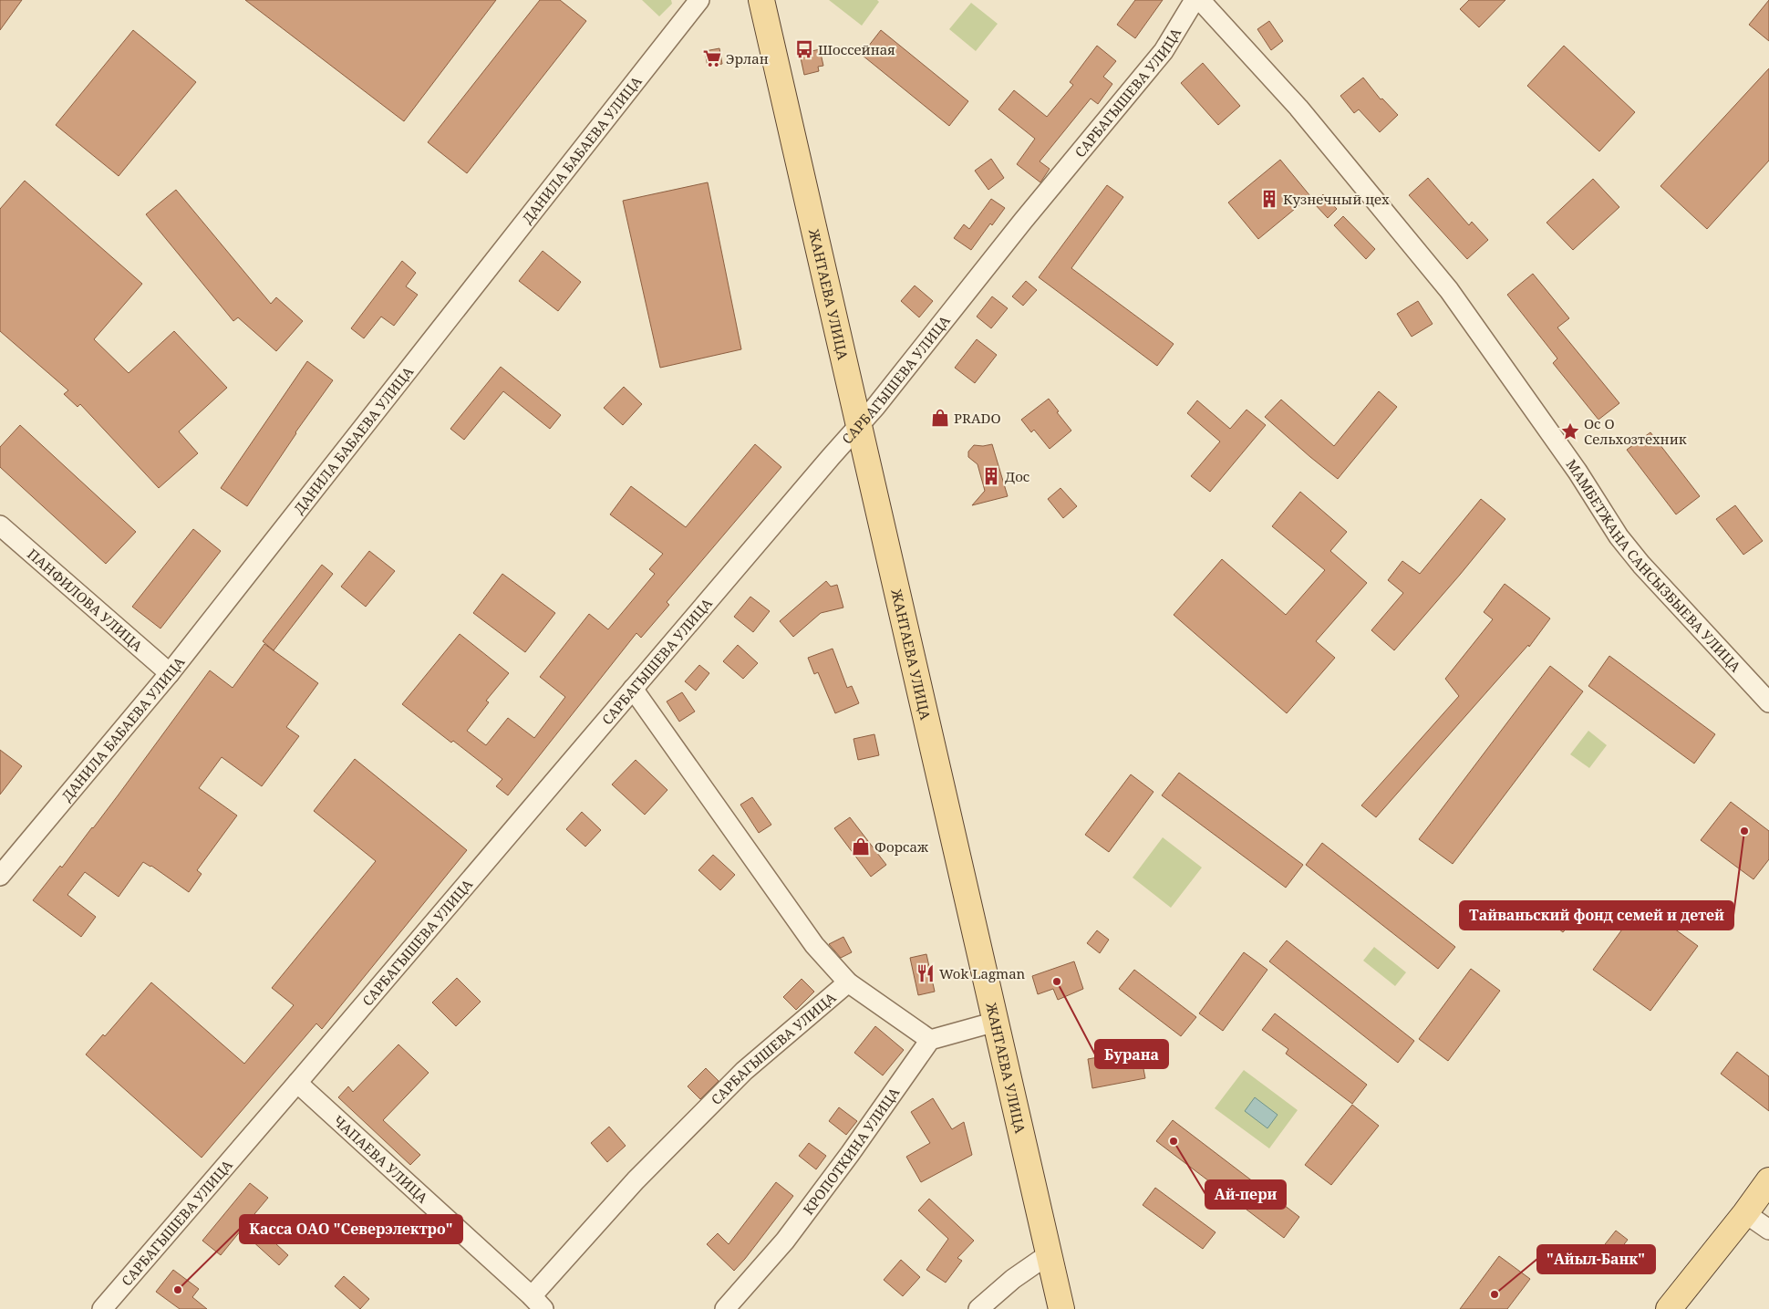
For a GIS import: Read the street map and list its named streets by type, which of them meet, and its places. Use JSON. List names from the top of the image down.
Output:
{
  "streets": {
    "main road": ["ЖАНТАЕВА УЛИЦА"],
    "street": [
      "САРБАГЫШЕВА УЛИЦА",
      "ДАНИЛА БАБАЕВА УЛИЦА",
      "МАМБЕТЖАНА САНСЫЗБЫЕВА УЛИЦА",
      "ПАНФИЛОВА УЛИЦА",
      "КРОПОТКИНА УЛИЦА",
      "ЧАПАЕВА УЛИЦА"
    ]
  },
  "crossings": [
    ["САРБАГЫШЕВА УЛИЦА", "ЖАНТАЕВА УЛИЦА"],
    ["САРБАГЫШЕВА УЛИЦА", "ЧАПАЕВА УЛИЦА"],
    ["ДАНИЛА БАБАЕВА УЛИЦА", "ПАНФИЛОВА УЛИЦА"]
  ],
  "places": {
    "bus stop": ["Шоссейная"],
    "supermarket": ["Эрлан"],
    "building": ["Кузнечный цех", "Дос"],
    "shop": ["PRADO", "Форсаж"],
    "place": ["Ос О Сельхозтехник"],
    "other": [
      "Тайваньский фонд семей и детей",
      "Бурана",
      "Ай-пери",
      "Касса ОАО \"Северэлектро\"",
      "\"Айыл-Банк\""
    ],
    "restaurant": ["Wok Lagman"]
  }
}
